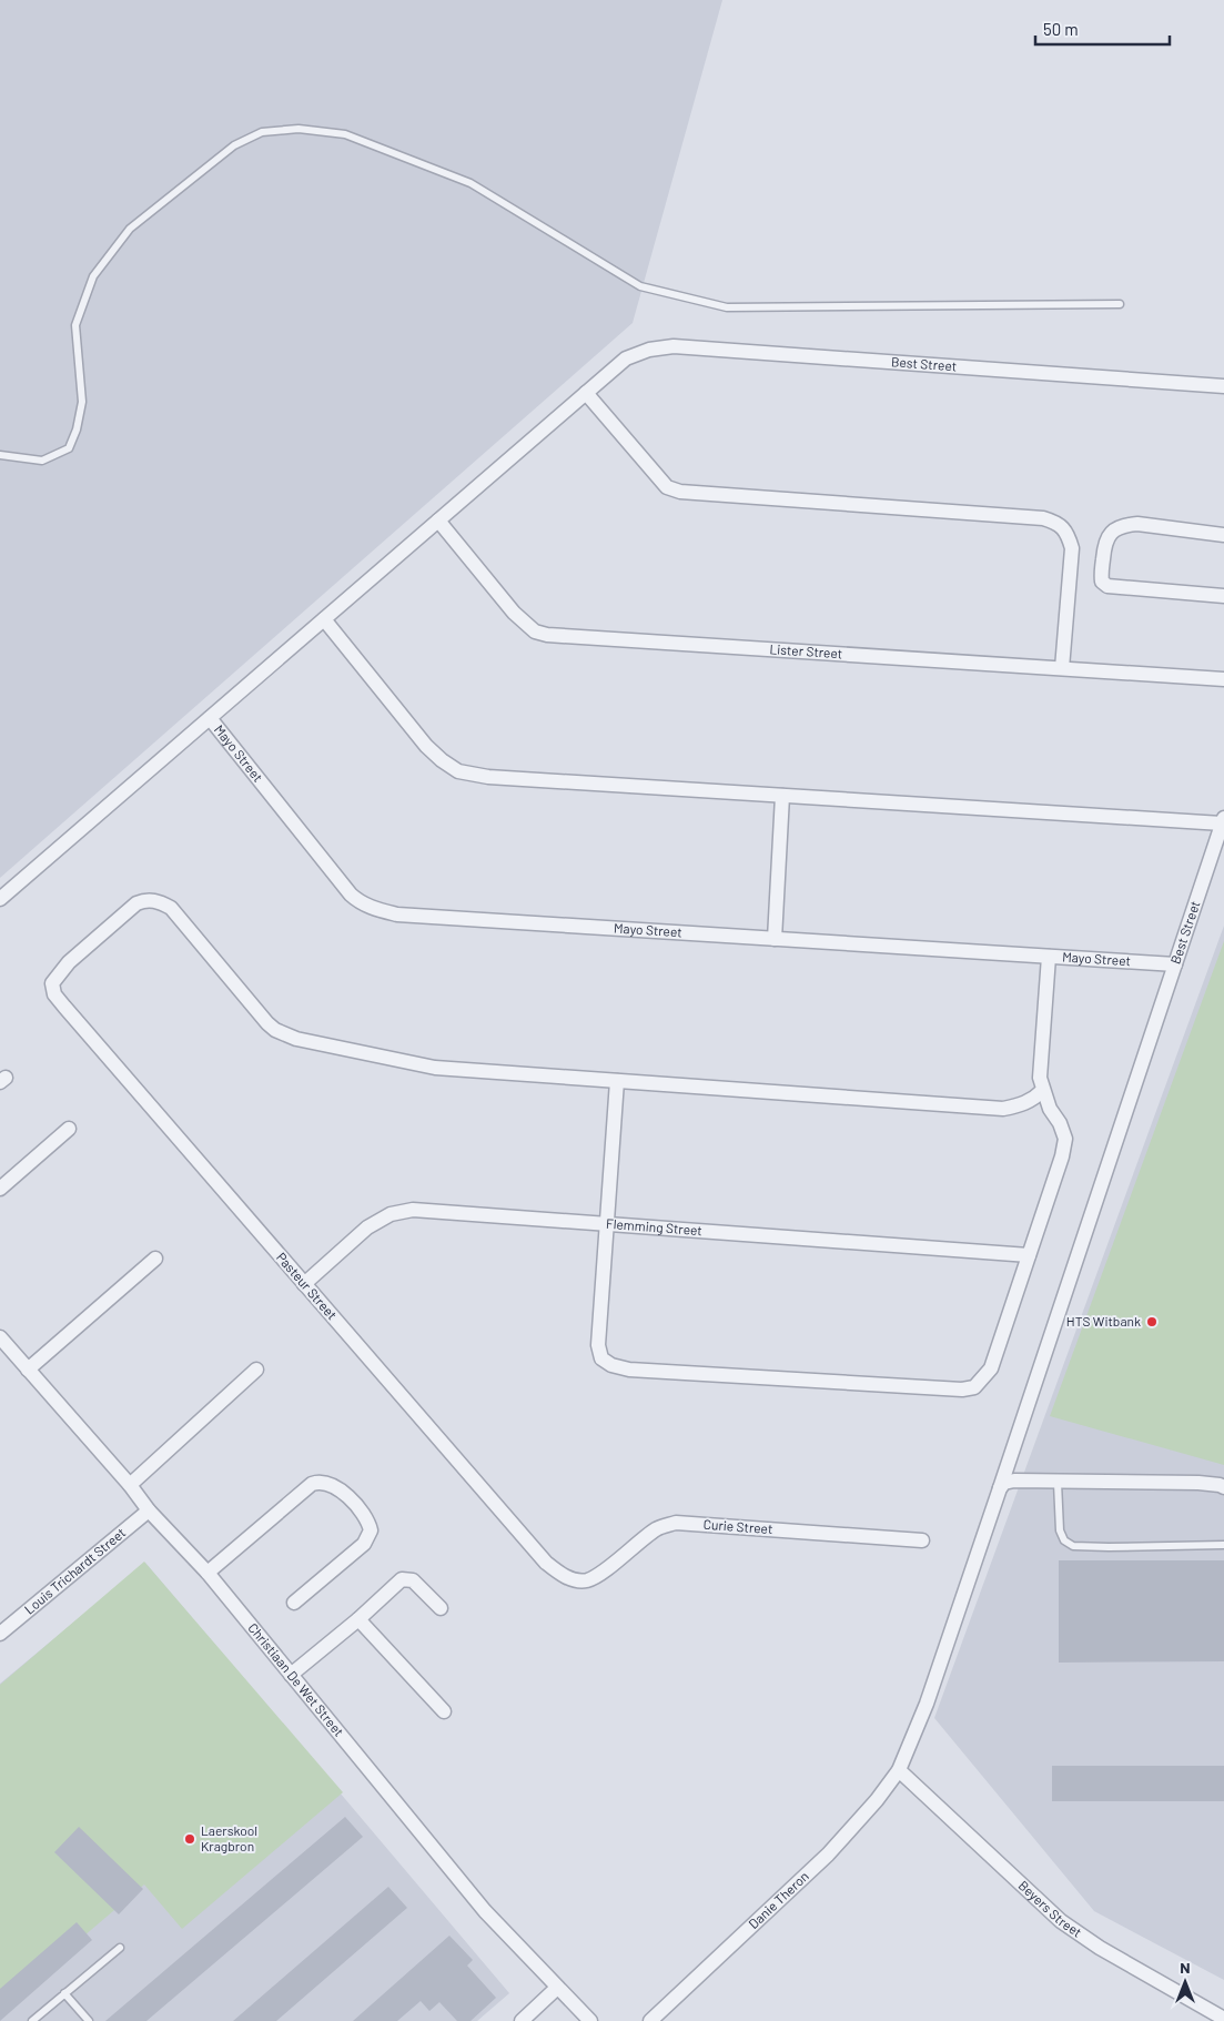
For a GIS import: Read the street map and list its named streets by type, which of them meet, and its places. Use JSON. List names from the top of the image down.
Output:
{
  "streets": {
    "street": [
      "Best Street",
      "Lister Street",
      "Mayo Street",
      "Flemming Street",
      "Pasteur Street",
      "Curie Street",
      "Louis Trichardt Street",
      "Christiaan De Wet Street",
      "Danie Theron",
      "Beyers Street"
    ]
  },
  "crossings": [
    ["Best Street", "Lister Street"],
    ["Best Street", "Mayo Street"],
    ["Best Street", "Danie Theron"],
    ["Flemming Street", "Pasteur Street"],
    ["Pasteur Street", "Curie Street"],
    ["Louis Trichardt Street", "Christiaan De Wet Street"],
    ["Danie Theron", "Beyers Street"]
  ],
  "places": ["HTS Witbank", "Laerskool Kragbron"],
  "scale_bar": "50 m",
  "north": "top"
}
